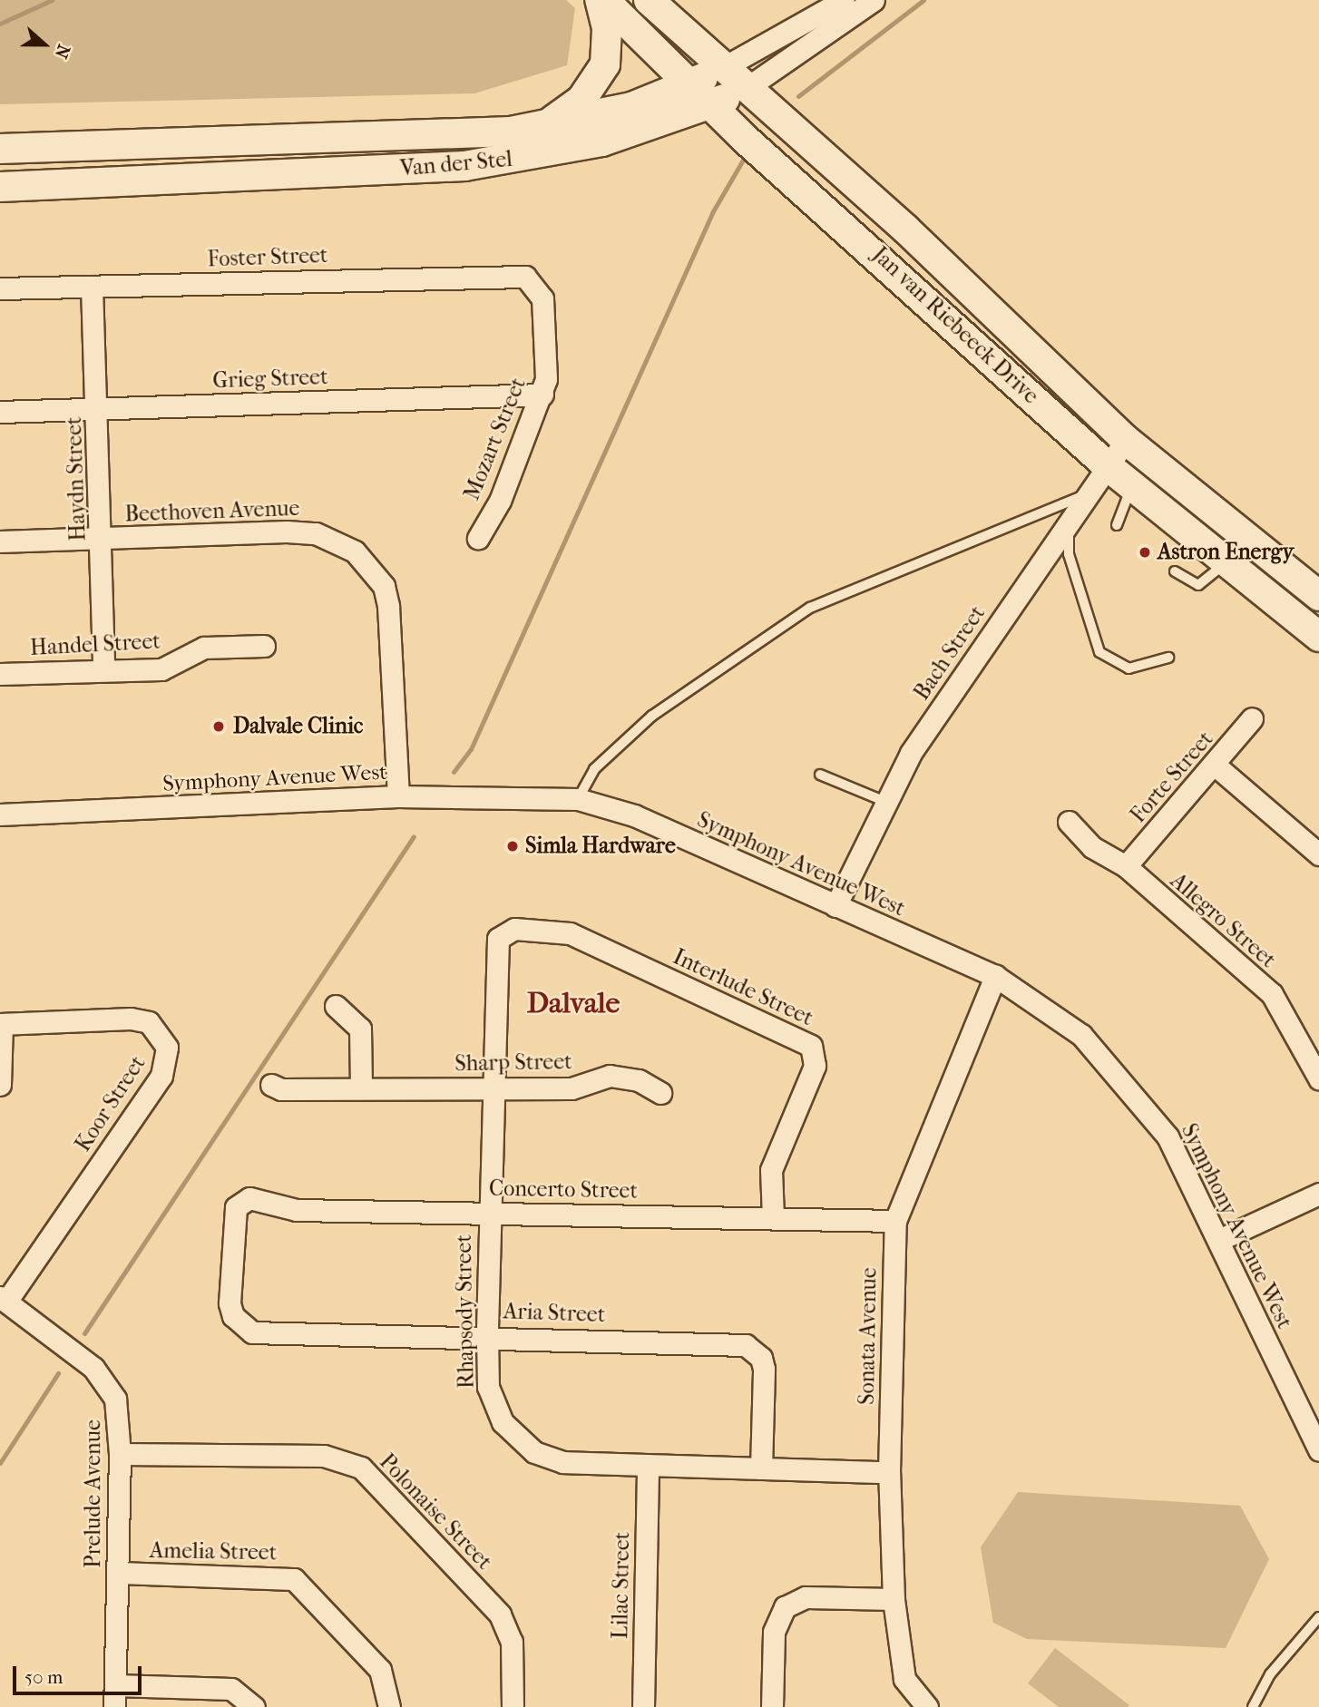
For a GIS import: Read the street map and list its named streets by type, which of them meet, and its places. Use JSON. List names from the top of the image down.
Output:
{
  "streets": {
    "main road": ["Van der Stel", "Jan van Riebeeck Drive"],
    "street": [
      "Foster Street",
      "Grieg Street",
      "Mozart Street",
      "Haydn Street",
      "Beethoven Avenue",
      "Handel Street",
      "Bach Street",
      "Forte Street",
      "Symphony Avenue West",
      "Allegro Street",
      "Interlude Street",
      "Sharp Street",
      "Koor Street",
      "Concerto Street",
      "Rhapsody Street",
      "Aria Street",
      "Sonata Avenue",
      "Prelude Avenue",
      "Polonaise Street",
      "Amelia Street",
      "Lilac Street"
    ]
  },
  "crossings": [
    ["Van der Stel", "Jan van Riebeeck Drive"],
    ["Foster Street", "Mozart Street"],
    ["Foster Street", "Haydn Street"],
    ["Jan van Riebeeck Drive", "Bach Street"],
    ["Grieg Street", "Mozart Street"],
    ["Grieg Street", "Haydn Street"],
    ["Haydn Street", "Beethoven Avenue"],
    ["Haydn Street", "Handel Street"],
    ["Beethoven Avenue", "Symphony Avenue West"],
    ["Bach Street", "Symphony Avenue West"],
    ["Forte Street", "Allegro Street"],
    ["Symphony Avenue West", "Sonata Avenue"],
    ["Interlude Street", "Concerto Street"],
    ["Interlude Street", "Rhapsody Street"],
    ["Sharp Street", "Rhapsody Street"],
    ["Koor Street", "Prelude Avenue"],
    ["Concerto Street", "Rhapsody Street"],
    ["Concerto Street", "Aria Street"],
    ["Concerto Street", "Sonata Avenue"],
    ["Rhapsody Street", "Aria Street"],
    ["Rhapsody Street", "Sonata Avenue"],
    ["Rhapsody Street", "Lilac Street"],
    ["Prelude Avenue", "Polonaise Street"],
    ["Prelude Avenue", "Amelia Street"]
  ],
  "districts": ["Dalvale"],
  "places": ["Astron Energy", "Dalvale Clinic", "Simla Hardware"],
  "scale_bar": "50 m",
  "north": "right"
}
